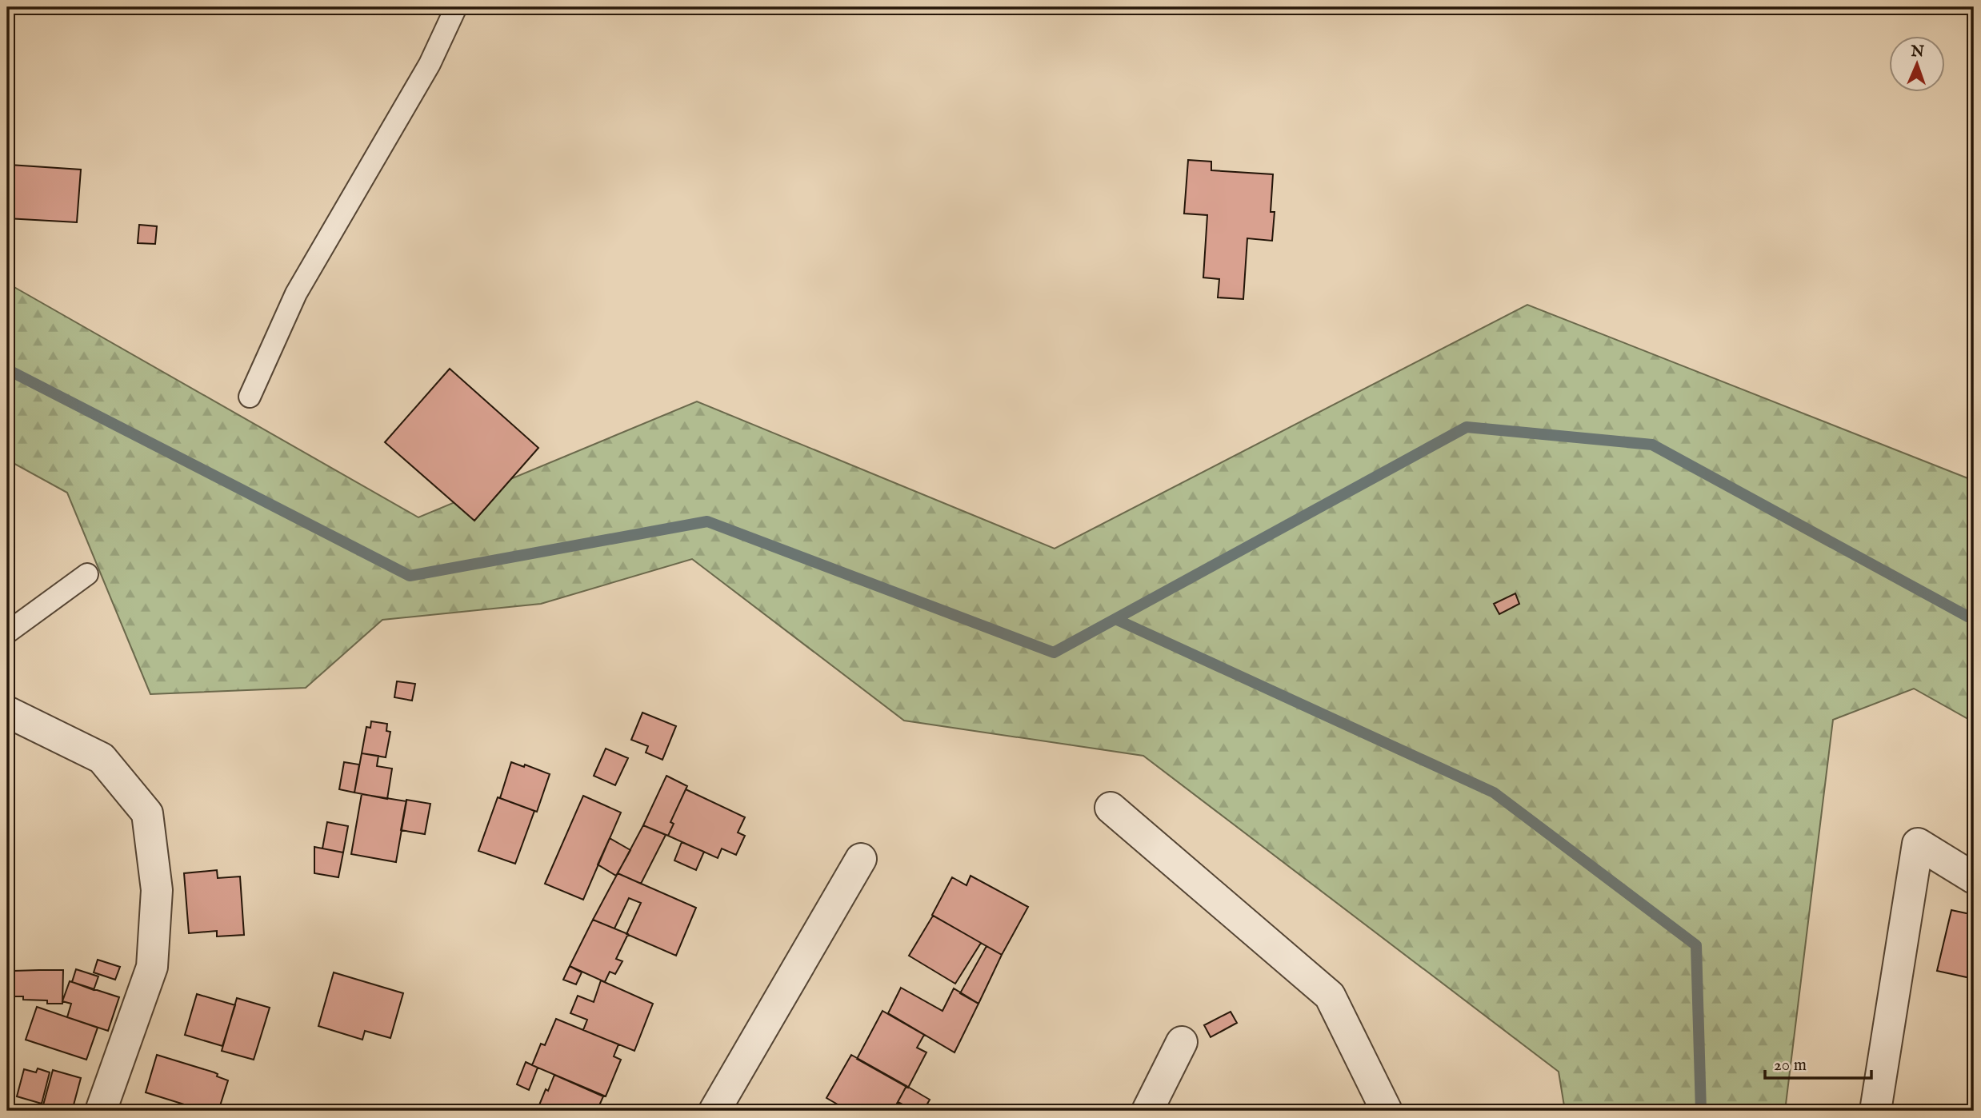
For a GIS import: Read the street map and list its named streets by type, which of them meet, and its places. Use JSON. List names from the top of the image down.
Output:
{
  "scale_bar": "20 m",
  "north": "top"
}
